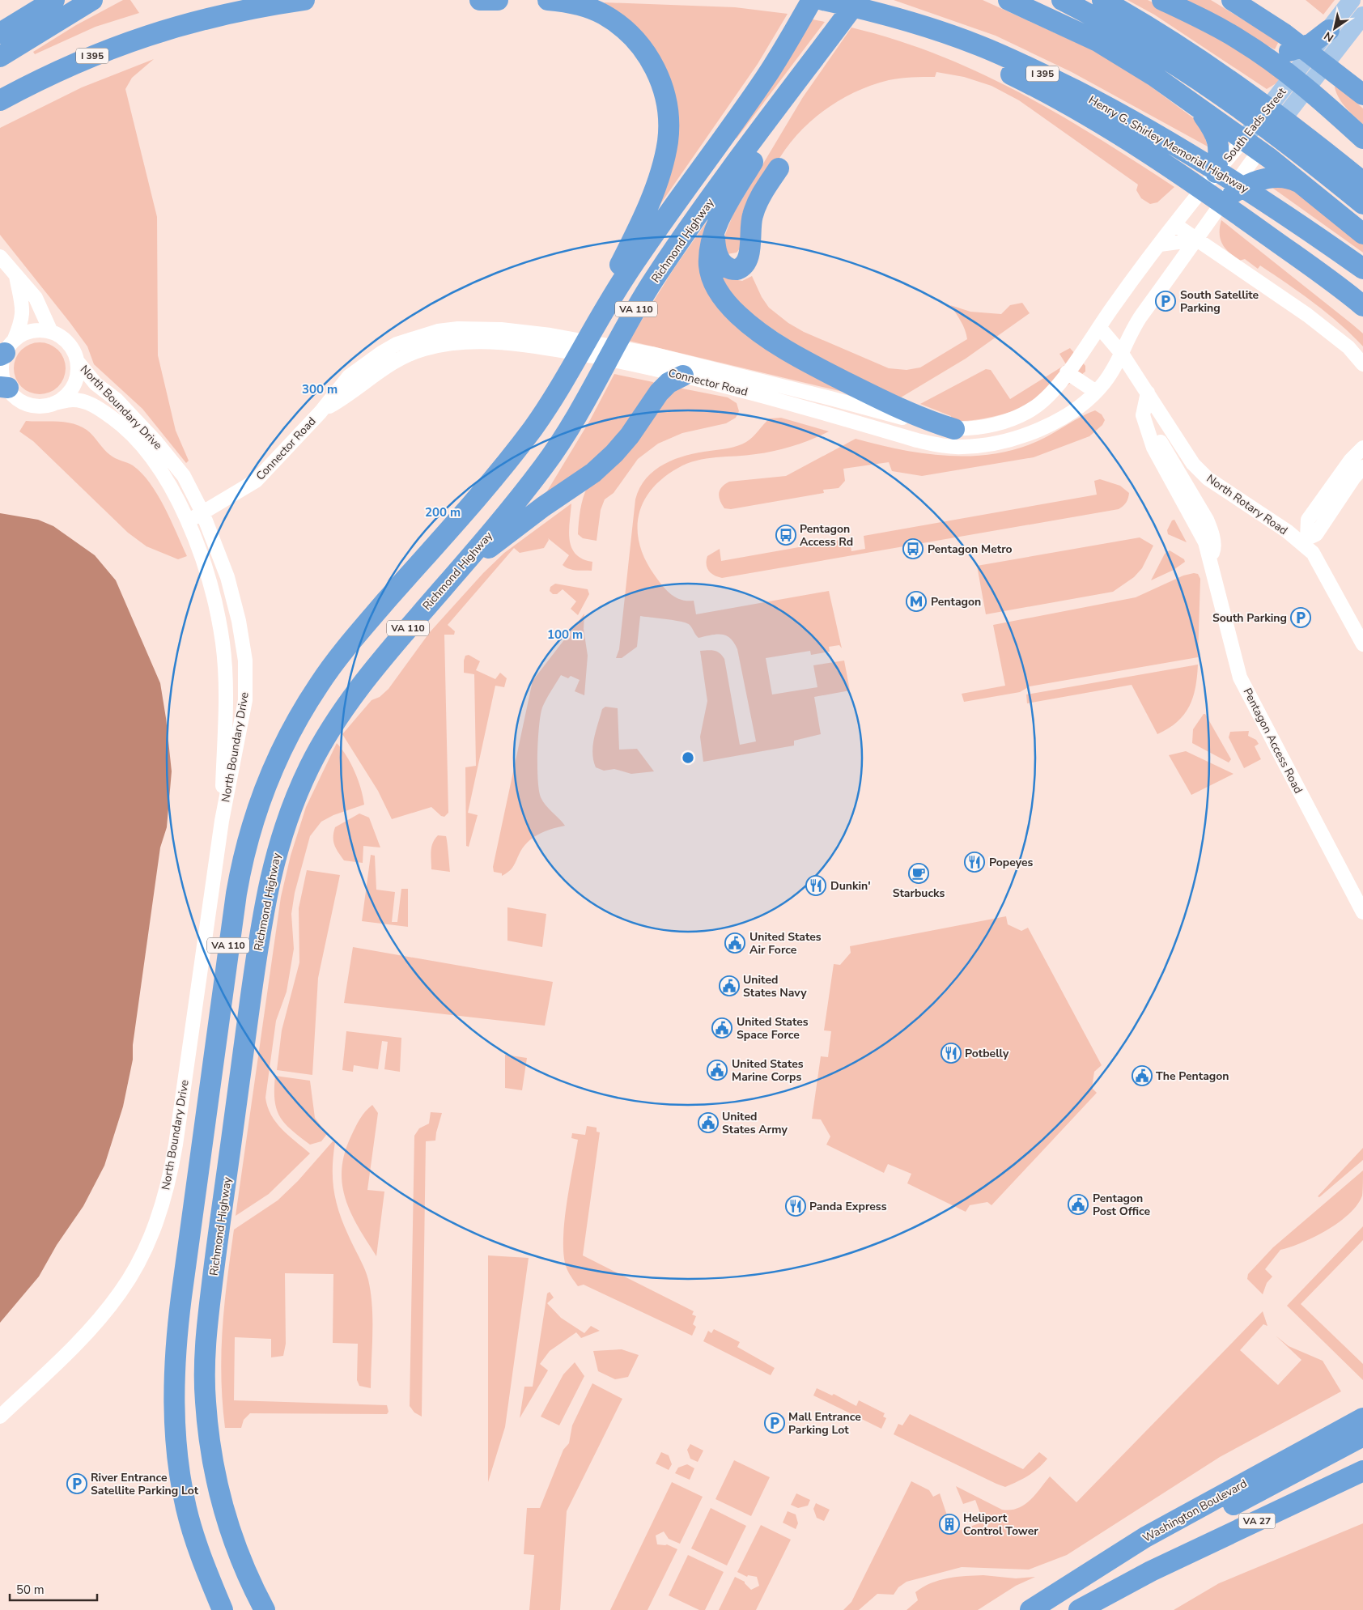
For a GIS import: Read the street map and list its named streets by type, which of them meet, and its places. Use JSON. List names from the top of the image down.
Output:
{
  "streets": {
    "highway": [
      "I 395",
      "Henry G. Shirley Memorial Highway",
      "Richmond Highway",
      "VA 110",
      "Washington Boulevard",
      "VA 27"
    ],
    "main road": ["South Eads Street"],
    "street": [
      "Connector Road",
      "North Boundary Drive",
      "North Rotary Road",
      "Pentagon Access Road"
    ]
  },
  "crossings": [
    ["South Eads Street", "Connector Road"],
    ["South Eads Street", "North Rotary Road"],
    ["Connector Road", "North Boundary Drive"],
    ["Connector Road", "North Rotary Road"],
    ["North Rotary Road", "Pentagon Access Road"]
  ],
  "places": {
    "parking": [
      "South Satellite Parking",
      "South Parking",
      "Mall Entrance Parking Lot",
      "River Entrance Satellite Parking Lot"
    ],
    "bus stop": ["Pentagon Access Rd", "Pentagon Metro"],
    "metro station": ["Pentagon"],
    "restaurant": [
      "Popeyes",
      "Dunkin'",
      "Potbelly",
      "Panda Express"
    ],
    "cafe": ["Starbucks"],
    "public building": [
      "United States Air Force",
      "United States Navy",
      "United States Space Force",
      "United States Marine Corps",
      "The Pentagon",
      "United States Army",
      "Pentagon Post Office"
    ],
    "building": ["Heliport Control Tower"]
  },
  "scale_bar": "50 m",
  "north": "bottom left",
  "rings": ["300 m", "200 m", "100 m"]
}
